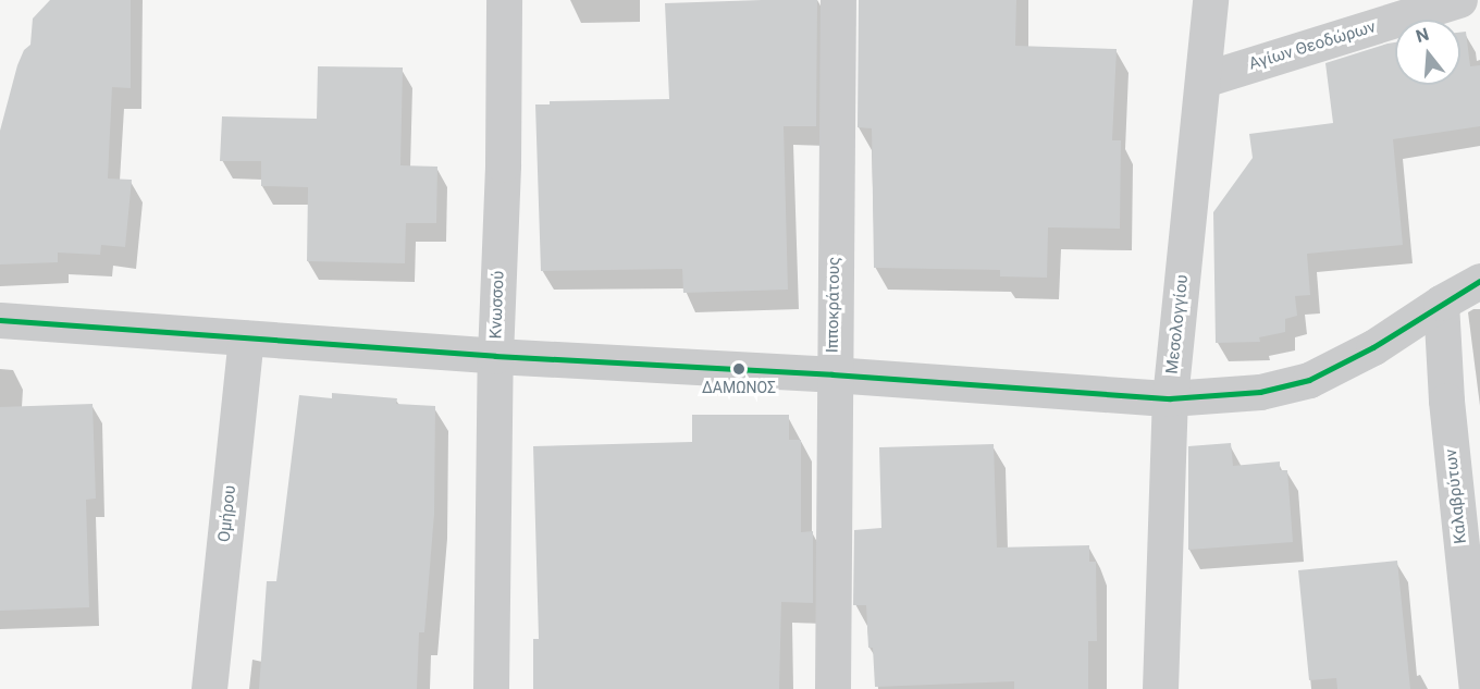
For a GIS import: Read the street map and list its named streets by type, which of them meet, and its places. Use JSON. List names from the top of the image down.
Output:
{
  "streets": {
    "street": [
      "Αγίων Θεοδώρων",
      "Κνωσσού",
      "Ιπποκράτους",
      "Μεσολογγίου",
      "Καλαβρύτων",
      "Ομήρου"
    ]
  },
  "crossings": [
    ["Αγίων Θεοδώρων", "Μεσολογγίου"]
  ],
  "places": ["ΔΑΜΩΝΟΣ"],
  "north": "top"
}
